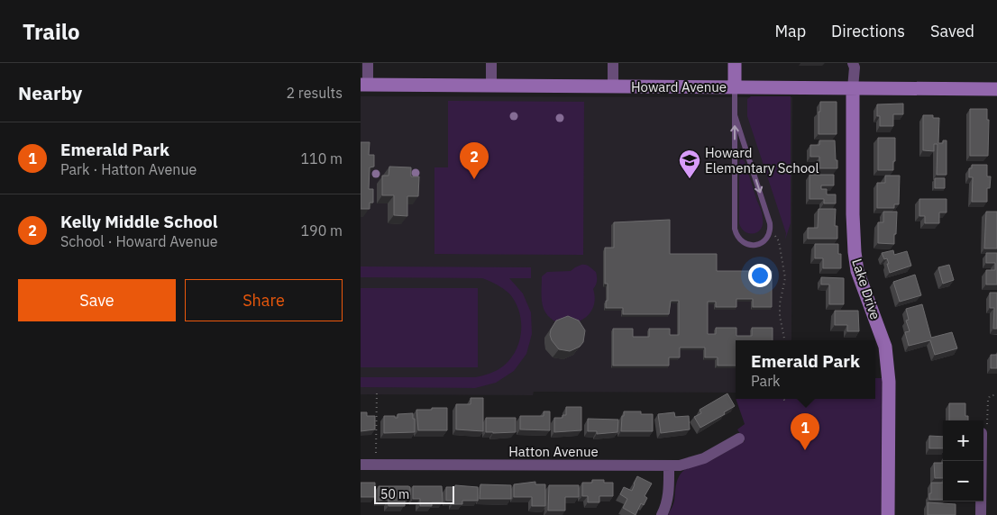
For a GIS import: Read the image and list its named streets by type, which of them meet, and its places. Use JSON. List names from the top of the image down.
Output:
{
  "streets": {
    "street": ["Howard Avenue", "Lake Drive", "Hatton Avenue"]
  },
  "crossings": [
    ["Howard Avenue", "Lake Drive"]
  ],
  "places": {
    "school or university": ["Howard Elementary School"]
  },
  "scale_bar": "50 m",
  "page": {
    "header": "Trailo",
    "nav": ["Map", "Directions", "Saved"],
    "heading": ["Nearby", "2 results"],
    "list": [
      {
        "mark": "1",
        "name": "Emerald Park",
        "note": "Park · Hatton Avenue",
        "value": "110 m"
      },
      {
        "mark": "2",
        "name": "Kelly Middle School",
        "note": "School · Howard Avenue",
        "value": "190 m"
      }
    ],
    "pins": ["2", "1"],
    "buttons": ["Save", "Share"],
    "popup": ["Emerald Park", "Park"],
    "map_buttons": ["+", "−"],
    "scale": "50 m"
  }
}
